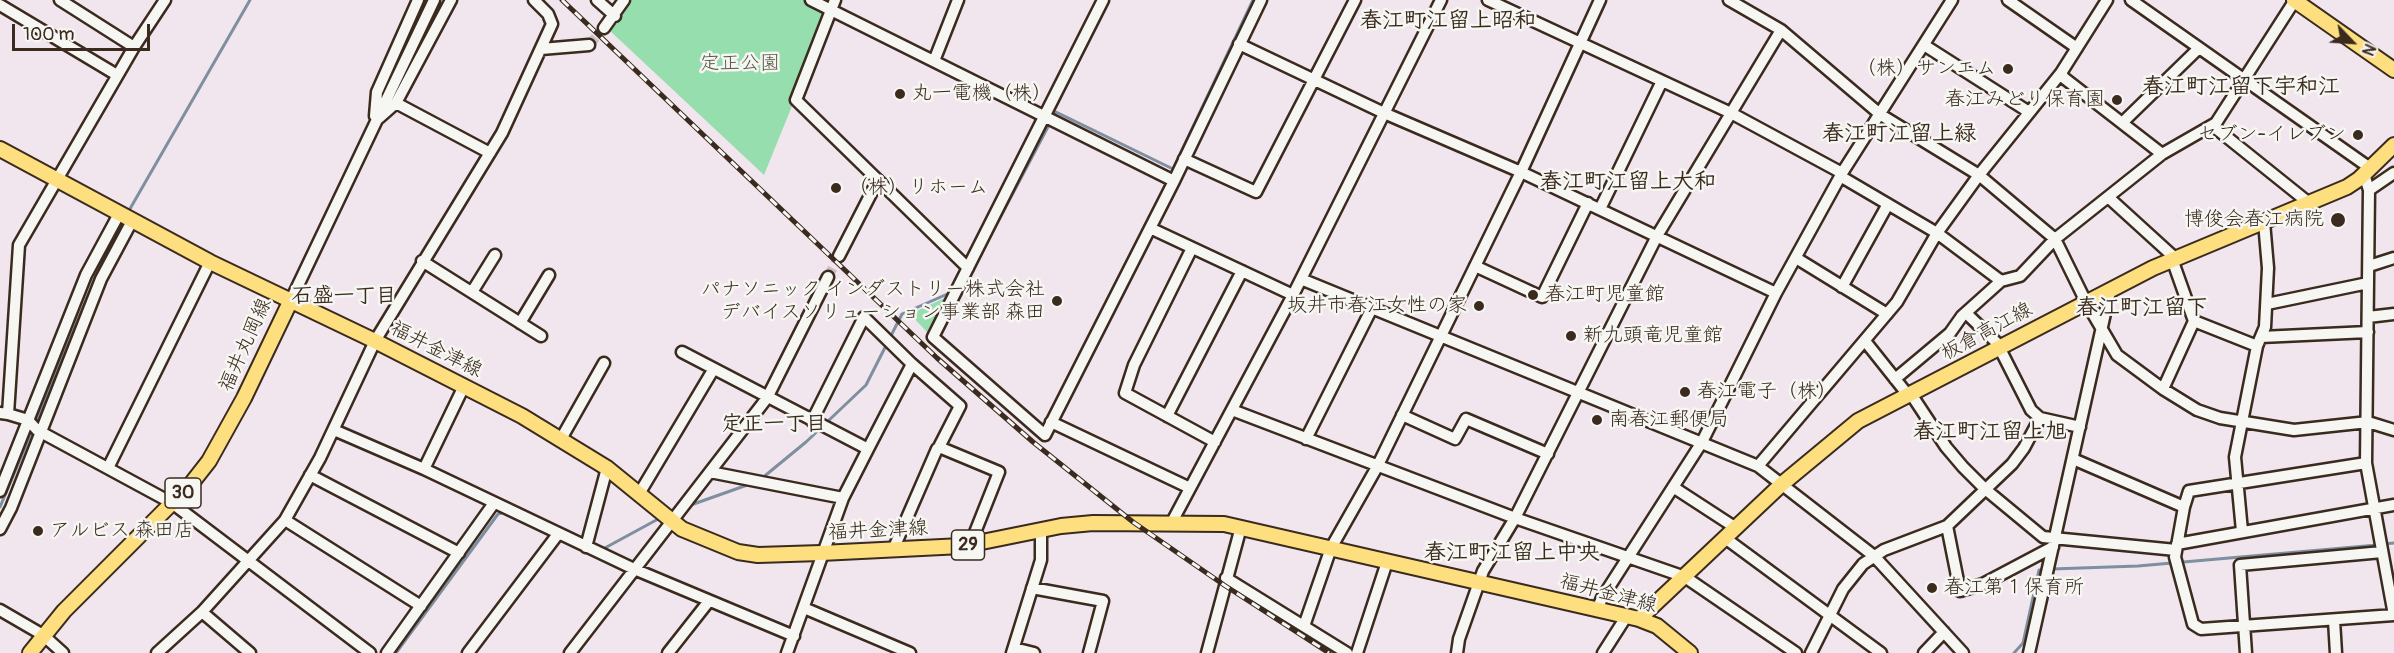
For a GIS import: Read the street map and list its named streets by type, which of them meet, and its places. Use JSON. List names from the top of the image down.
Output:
{
  "streets": {
    "main road": [
      "板倉高江線",
      "福井丸岡線",
      "福井金津線",
      "30",
      "29"
    ]
  },
  "crossings": [
    ["板倉高江線", "福井金津線"],
    ["福井丸岡線", "福井金津線"]
  ],
  "districts": [
    "春江町江留上昭和",
    "春江町江留下宇和江",
    "春江町江留上緑",
    "春江町江留上大和",
    "石盛一丁目",
    "春江町江留下",
    "定正一丁目",
    "春江町江留上旭",
    "春江町江留上中央"
  ],
  "parks": ["定正公園"],
  "places": [
    "（株）サンエム",
    "丸一電機（株）",
    "春江みどり保育園",
    "セブン-イレブン",
    "（株）リホーム",
    "博俊会春江病院",
    "春江町児童館",
    "パナソニック インダストリー株式会社 デバイスソリューション事業部 森田",
    "坂井市春江女性の家",
    "新九頭竜児童館",
    "春江電子（株）",
    "南春江郵便局",
    "アルビス 森田店",
    "春江第１保育所"
  ],
  "scale_bar": "100 m",
  "north": "bottom right"
}
